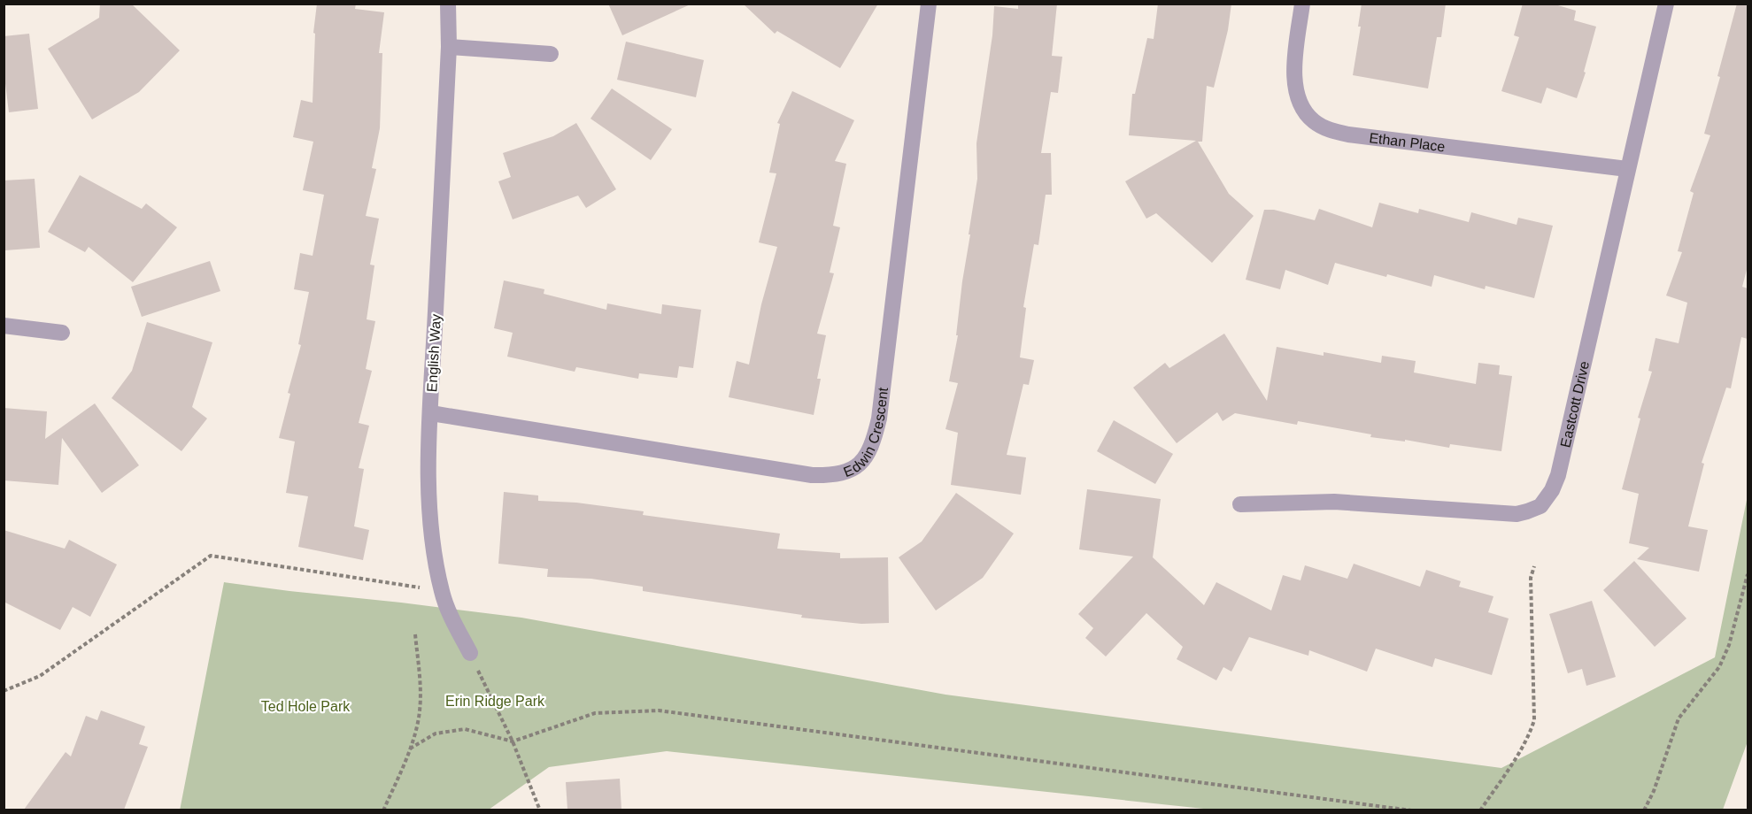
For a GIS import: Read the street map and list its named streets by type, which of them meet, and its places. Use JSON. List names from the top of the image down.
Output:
{
  "streets": {
    "street": [
      "Ethan Place",
      "English Way",
      "Eastcott Drive",
      "Edwin Crescent"
    ]
  },
  "crossings": [
    ["Ethan Place", "Eastcott Drive"],
    ["English Way", "Edwin Crescent"]
  ],
  "parks": ["Erin Ridge Park", "Ted Hole Park"]
}
